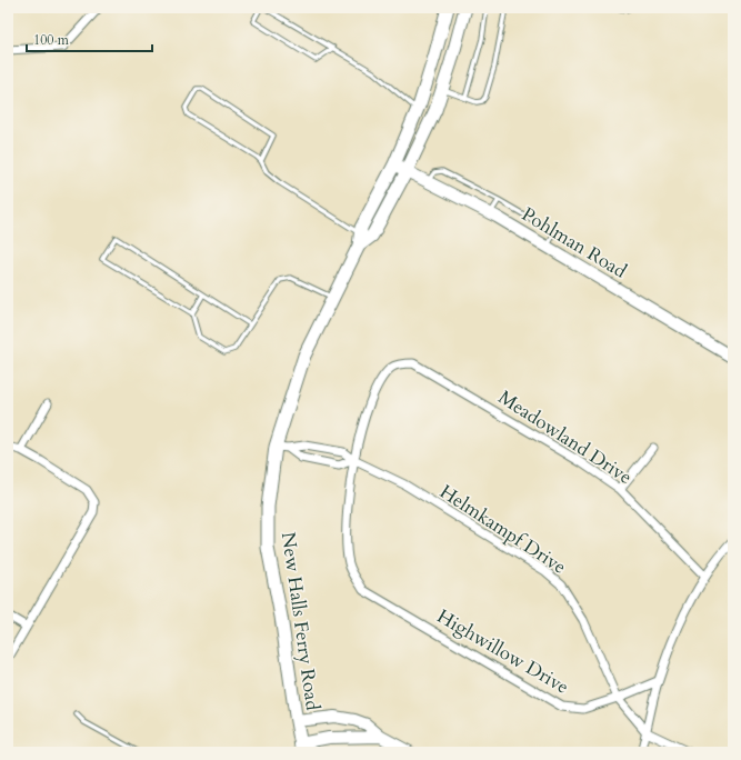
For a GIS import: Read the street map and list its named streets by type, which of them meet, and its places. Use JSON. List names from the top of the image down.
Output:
{
  "streets": {
    "main road": ["New Halls Ferry Road"],
    "street": [
      "Pohlman Road",
      "Meadowland Drive",
      "Helmkampf Drive",
      "Highwillow Drive"
    ]
  },
  "crossings": [
    ["Pohlman Road", "New Halls Ferry Road"],
    ["Meadowland Drive", "Helmkampf Drive"],
    ["Meadowland Drive", "Highwillow Drive"],
    ["Helmkampf Drive", "New Halls Ferry Road"],
    ["Helmkampf Drive", "Highwillow Drive"]
  ],
  "scale_bar": "100 m"
}
